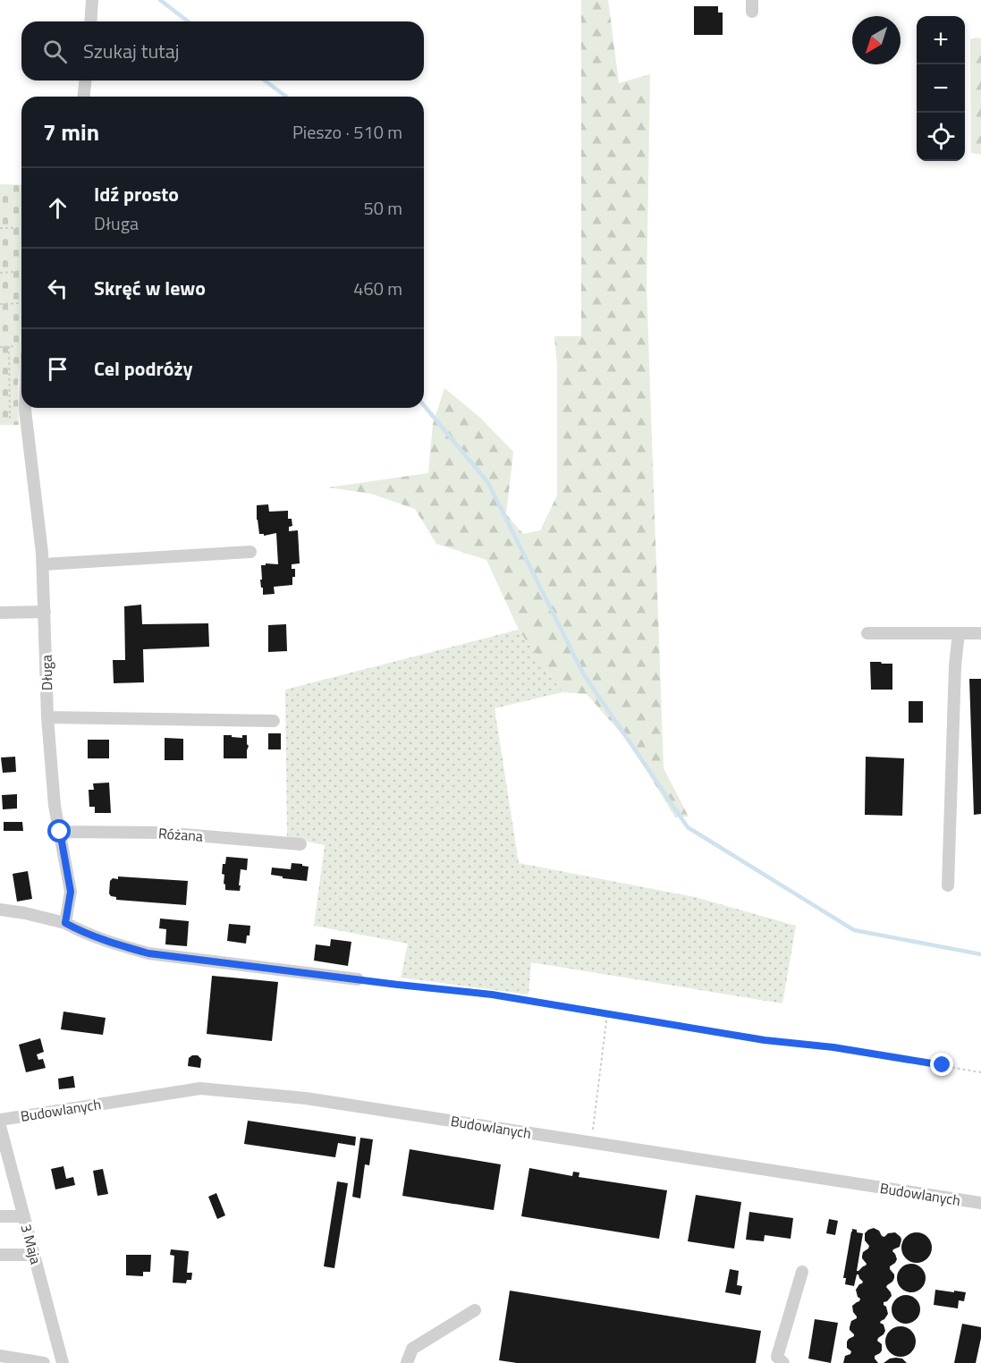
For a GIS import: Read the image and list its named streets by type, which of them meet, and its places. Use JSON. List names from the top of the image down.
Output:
{
  "streets": {
    "street": [
      "Długa",
      "Różana",
      "Budowlanych",
      "3 Maja"
    ]
  },
  "crossings": [
    ["Długa", "Różana"]
  ],
  "north": "bottom left",
  "page": {
    "map_buttons": ["+", "−"],
    "search": "Szukaj tutaj",
    "heading": ["7 min", "Pieszo · 510 m"],
    "list": [
      ["Idź prosto", "Długa", "50 m"],
      ["Skręć w lewo", "460 m"],
      "Cel podróży"
    ]
  }
}
